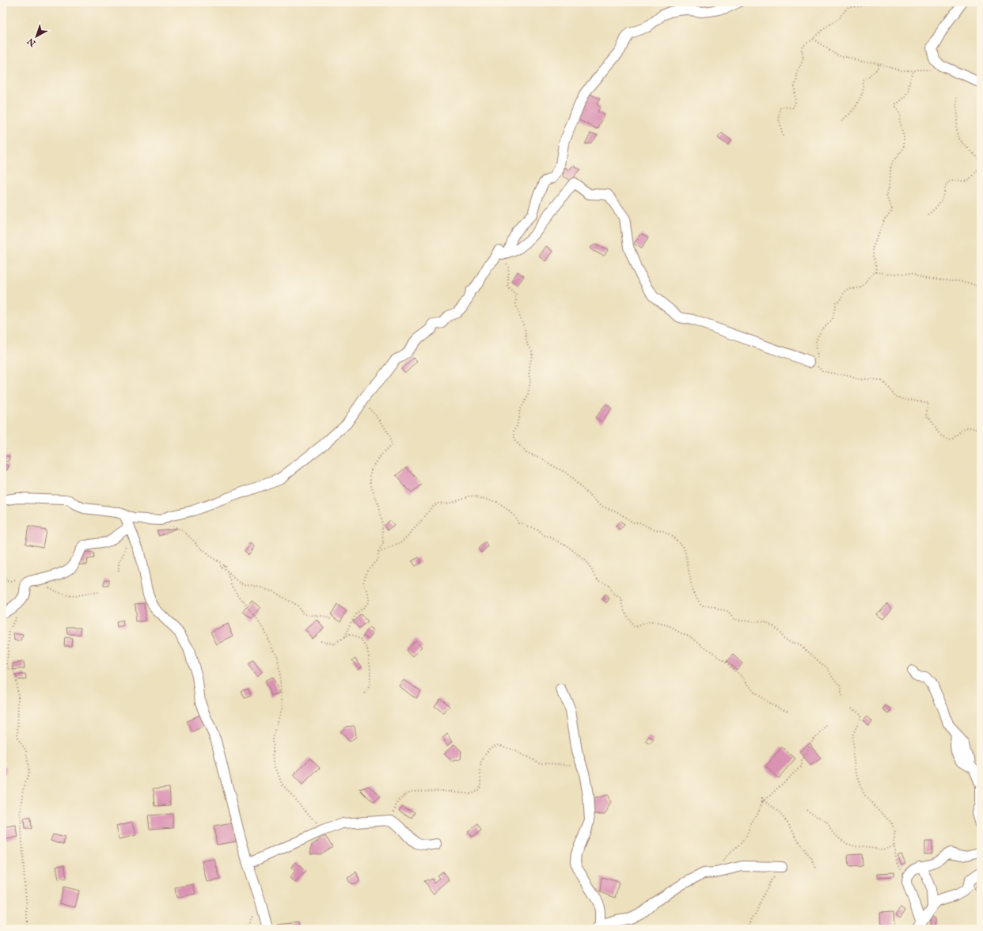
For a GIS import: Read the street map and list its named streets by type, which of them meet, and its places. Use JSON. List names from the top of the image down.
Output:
{
  "north": "bottom left"
}
